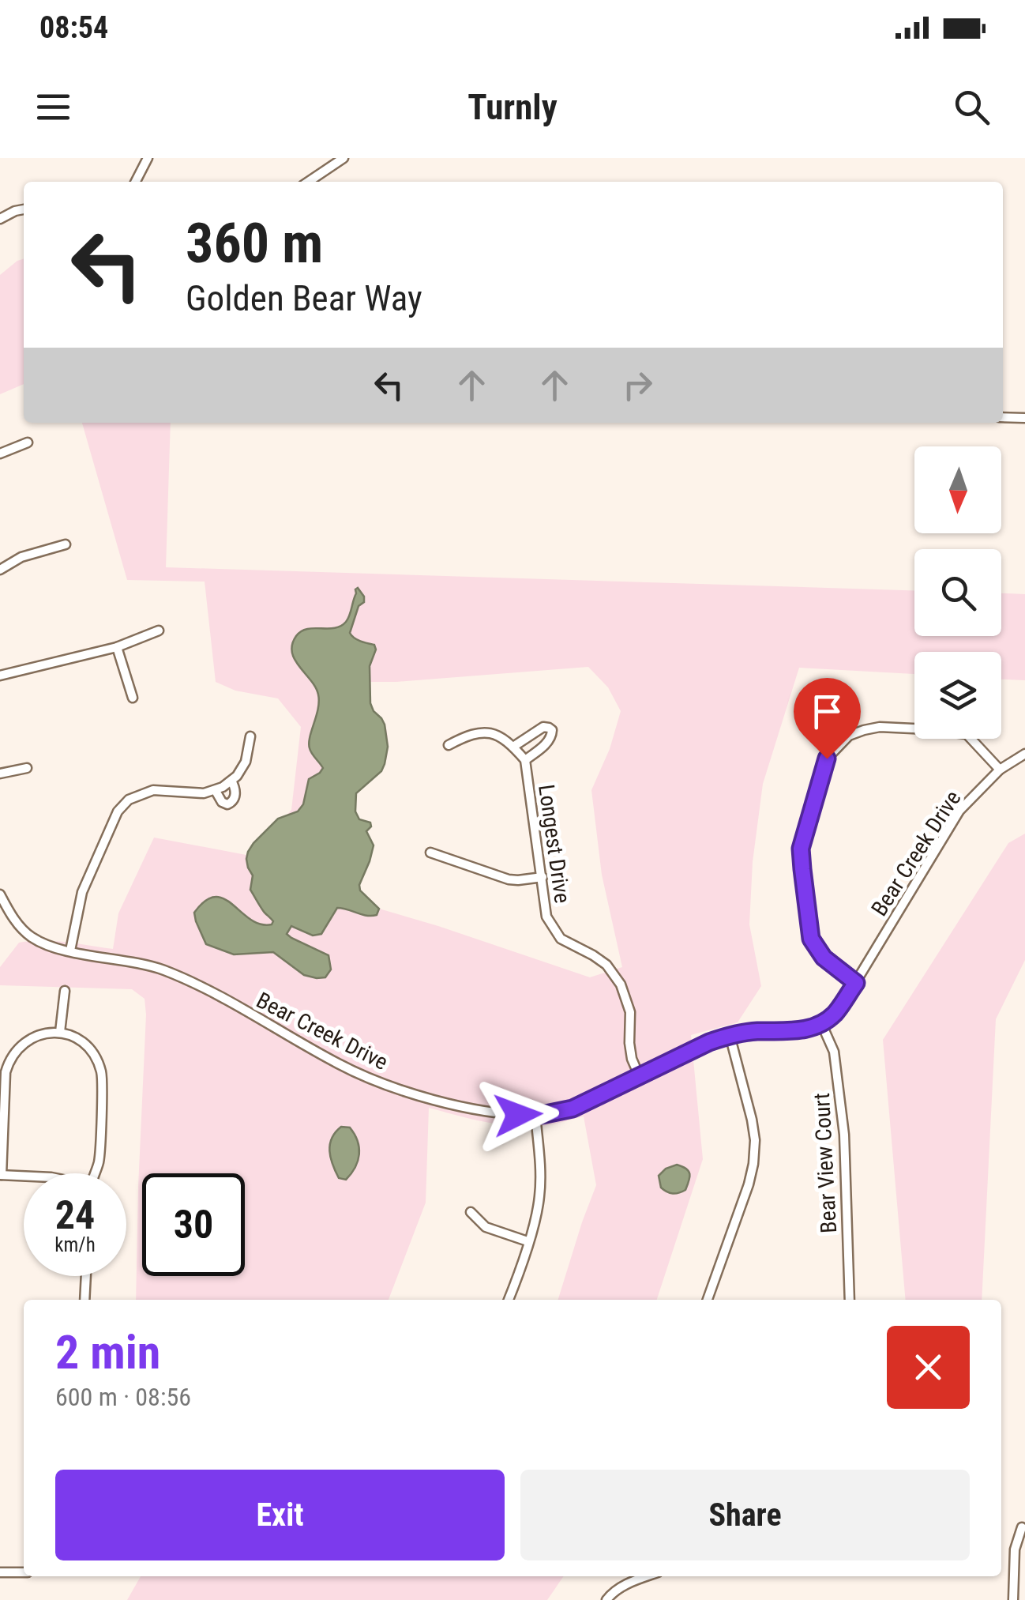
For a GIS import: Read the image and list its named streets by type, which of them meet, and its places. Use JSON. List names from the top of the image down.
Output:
{
  "streets": {
    "street": ["Longest Drive", "Bear Creek Drive", "Bear View Court"]
  },
  "crossings": [
    ["Longest Drive", "Bear Creek Drive"],
    ["Bear Creek Drive", "Bear View Court"]
  ],
  "north": "bottom",
  "page": {
    "status": "08:54",
    "header": "Turnly",
    "turn": ["360 m", "Golden Bear Way"],
    "speed": "24 km/h",
    "limit": "30",
    "heading": ["2 min", "600 m · 08:56"],
    "buttons": ["Exit", "Share"]
  }
}
